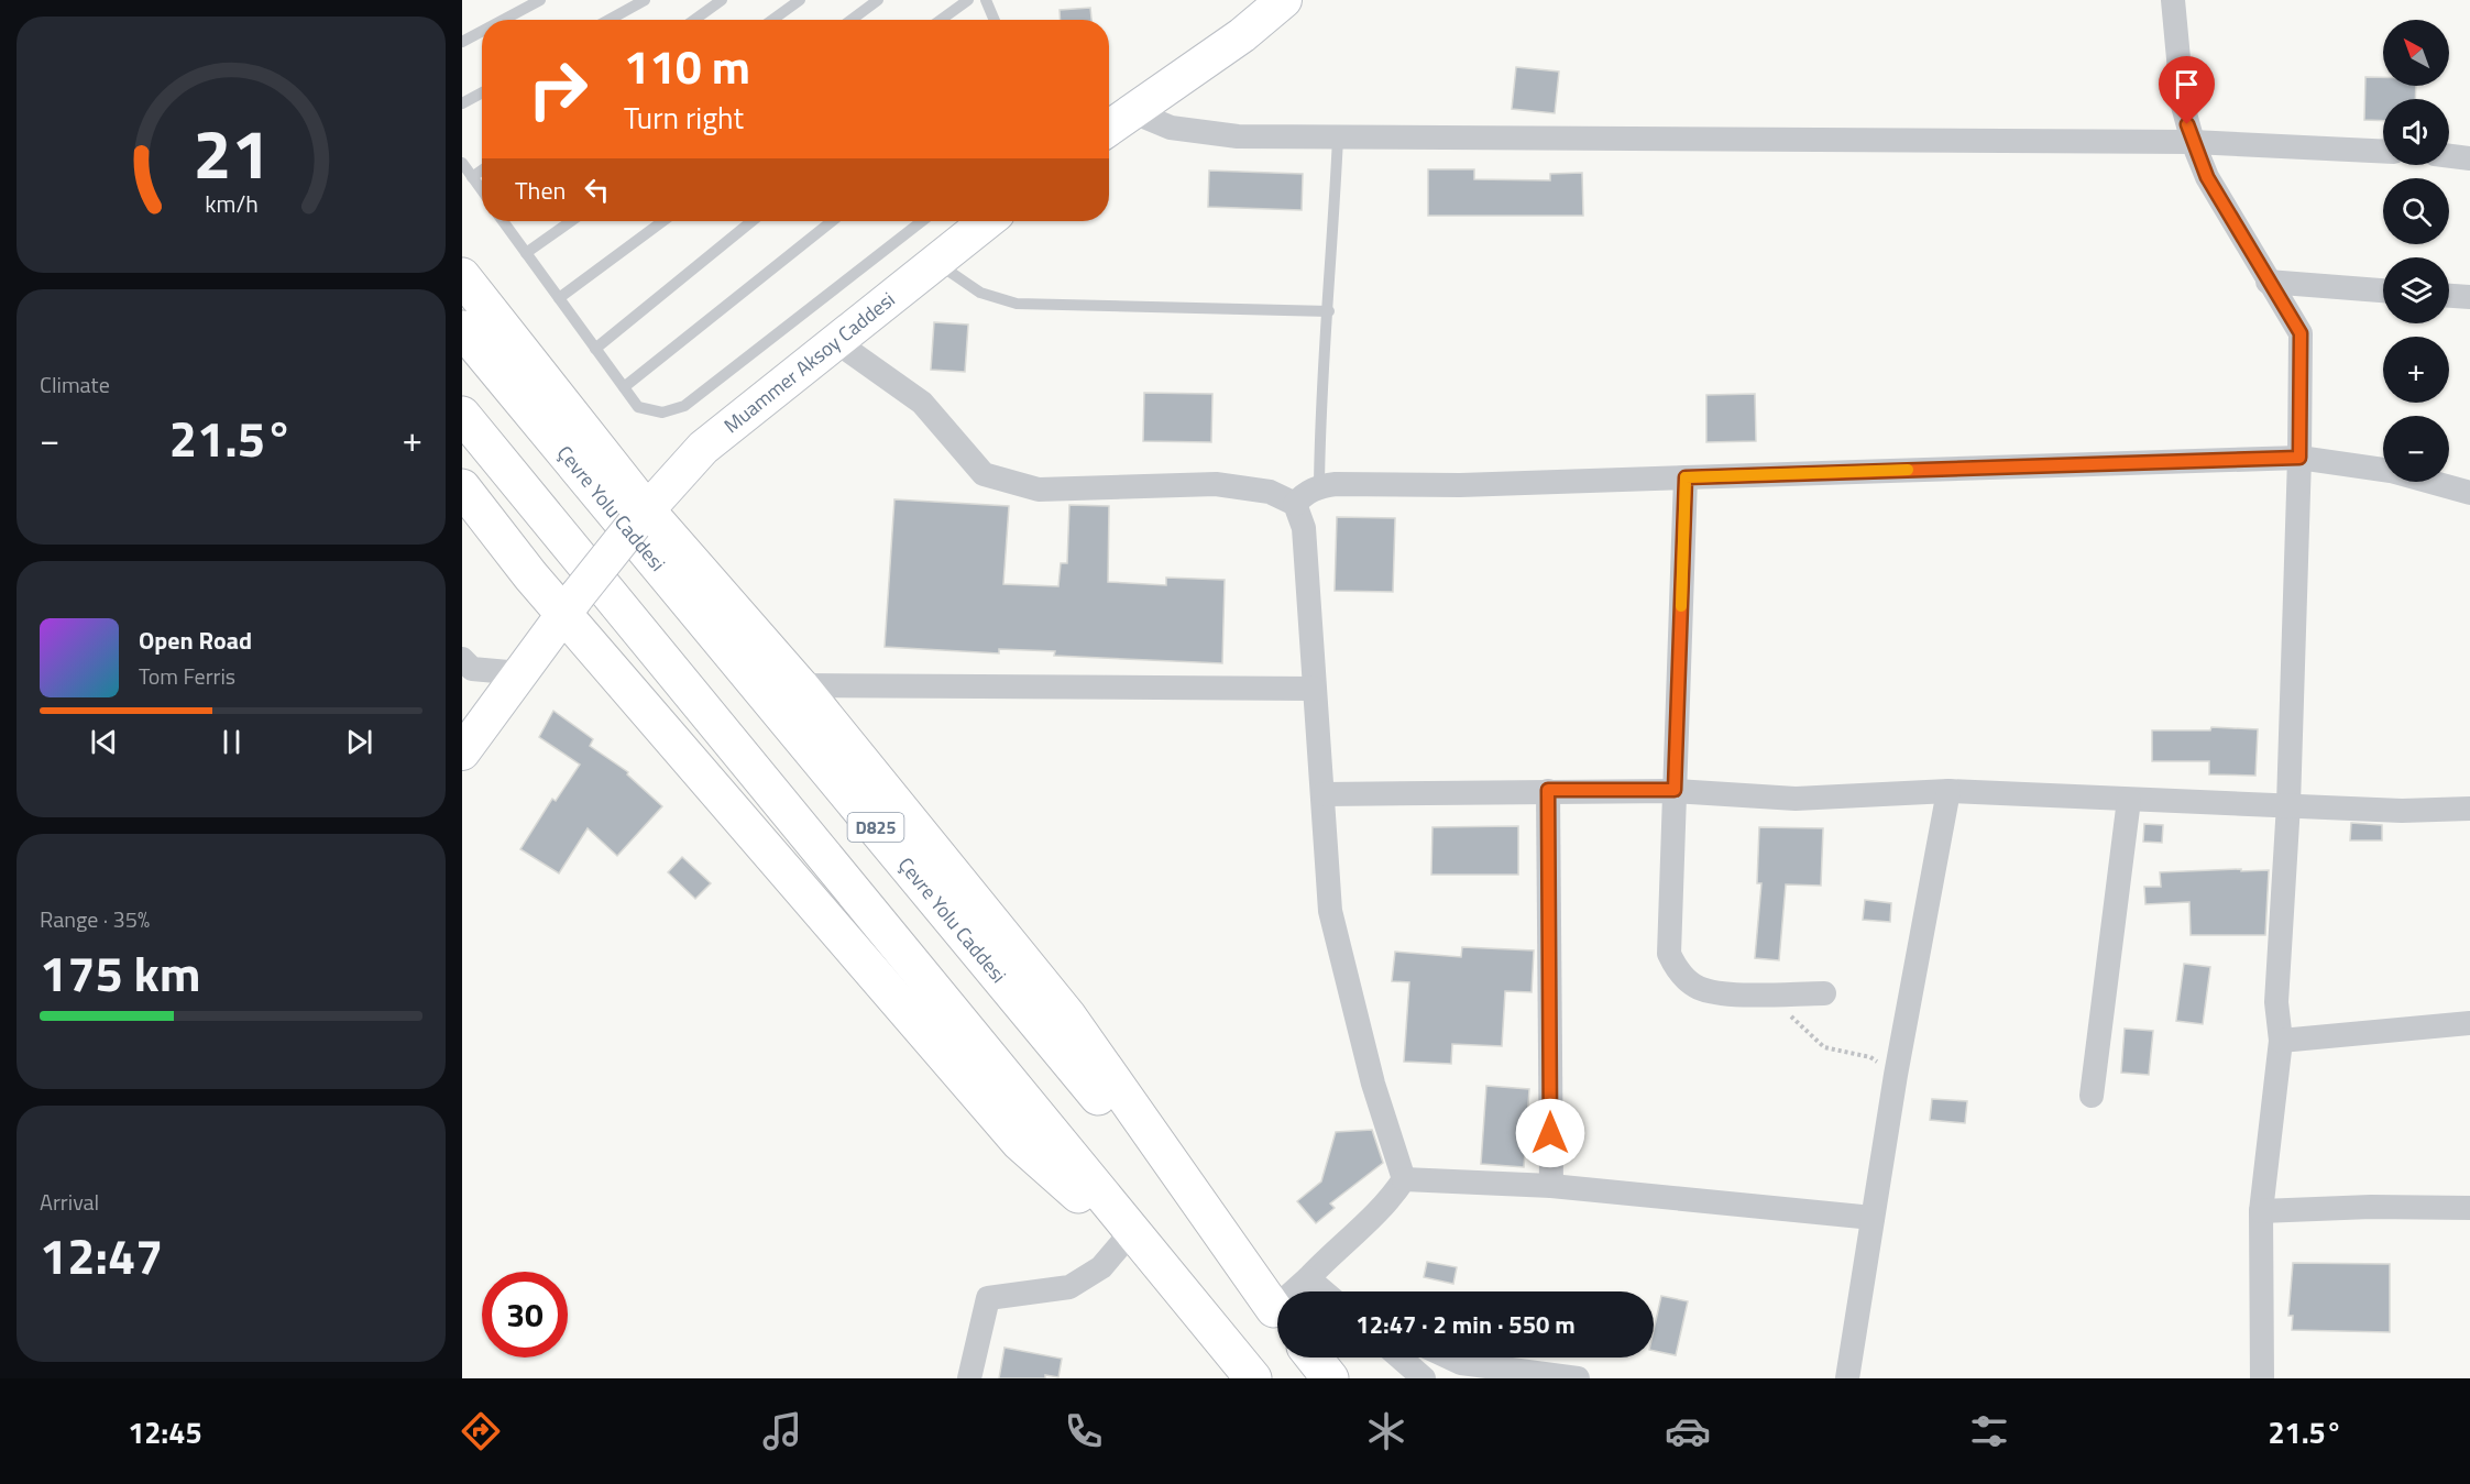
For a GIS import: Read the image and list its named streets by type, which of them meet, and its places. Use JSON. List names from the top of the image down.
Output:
{
  "streets": {
    "highway": ["Çevre Yolu Caddesi", "D825"],
    "street": ["Muammer Aksoy Caddesi"]
  },
  "north": "top left",
  "page": {
    "map_buttons": ["+", "−"],
    "turn": ["110 m", "Turn right"],
    "then": "Then",
    "tile": [
      "Climate",
      ["Range · 35%", "175 km"],
      ["Arrival", "12:47"]
    ],
    "heat": ["−", "21.5°", "+"],
    "song": ["Open Road", "Tom Ferris"],
    "limit": "30",
    "trip": "12:47 · 2 min · 550 m",
    "tabs": ["12:45", "21.5°"],
    "gauge": ["21", "km/h"]
  }
}
